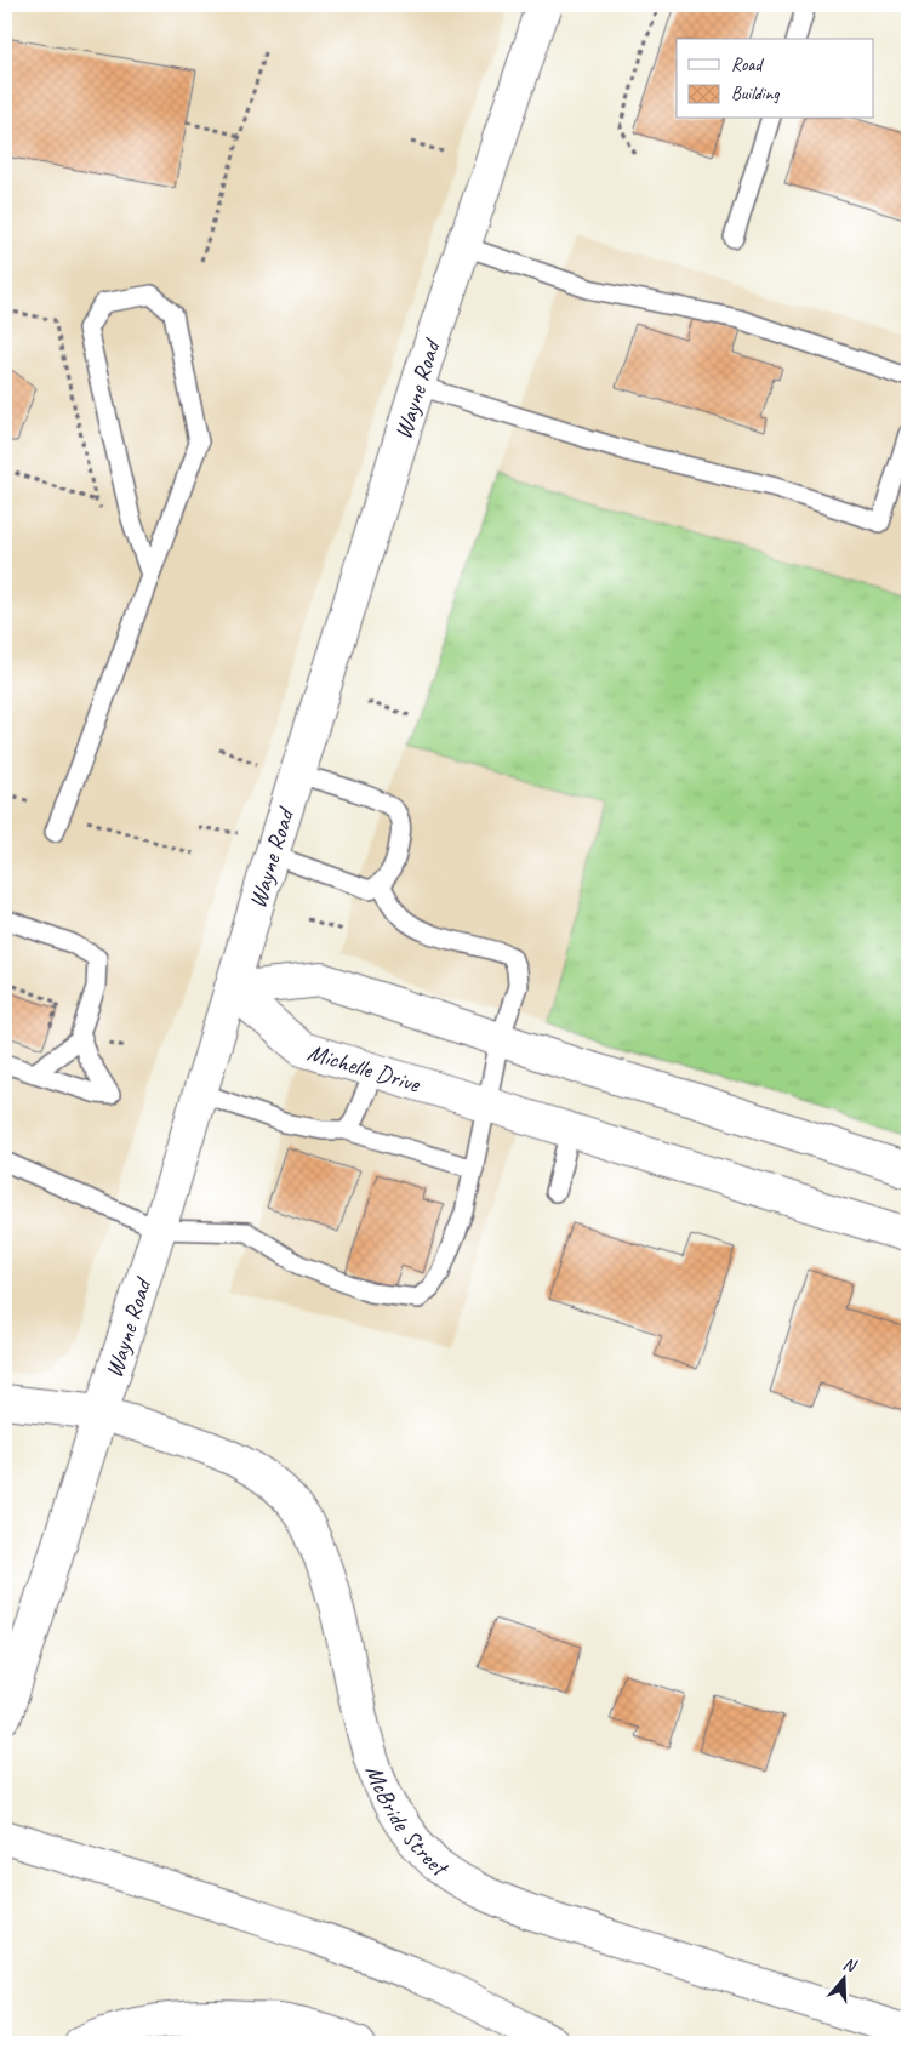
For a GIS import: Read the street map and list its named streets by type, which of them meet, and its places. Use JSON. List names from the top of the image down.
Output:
{
  "streets": {
    "main road": ["Wayne Road", "Michelle Drive", "McBride Street"]
  },
  "crossings": [
    ["Wayne Road", "Michelle Drive"],
    ["Wayne Road", "McBride Street"]
  ],
  "legend": ["Road", "Building"],
  "north": "top"
}
